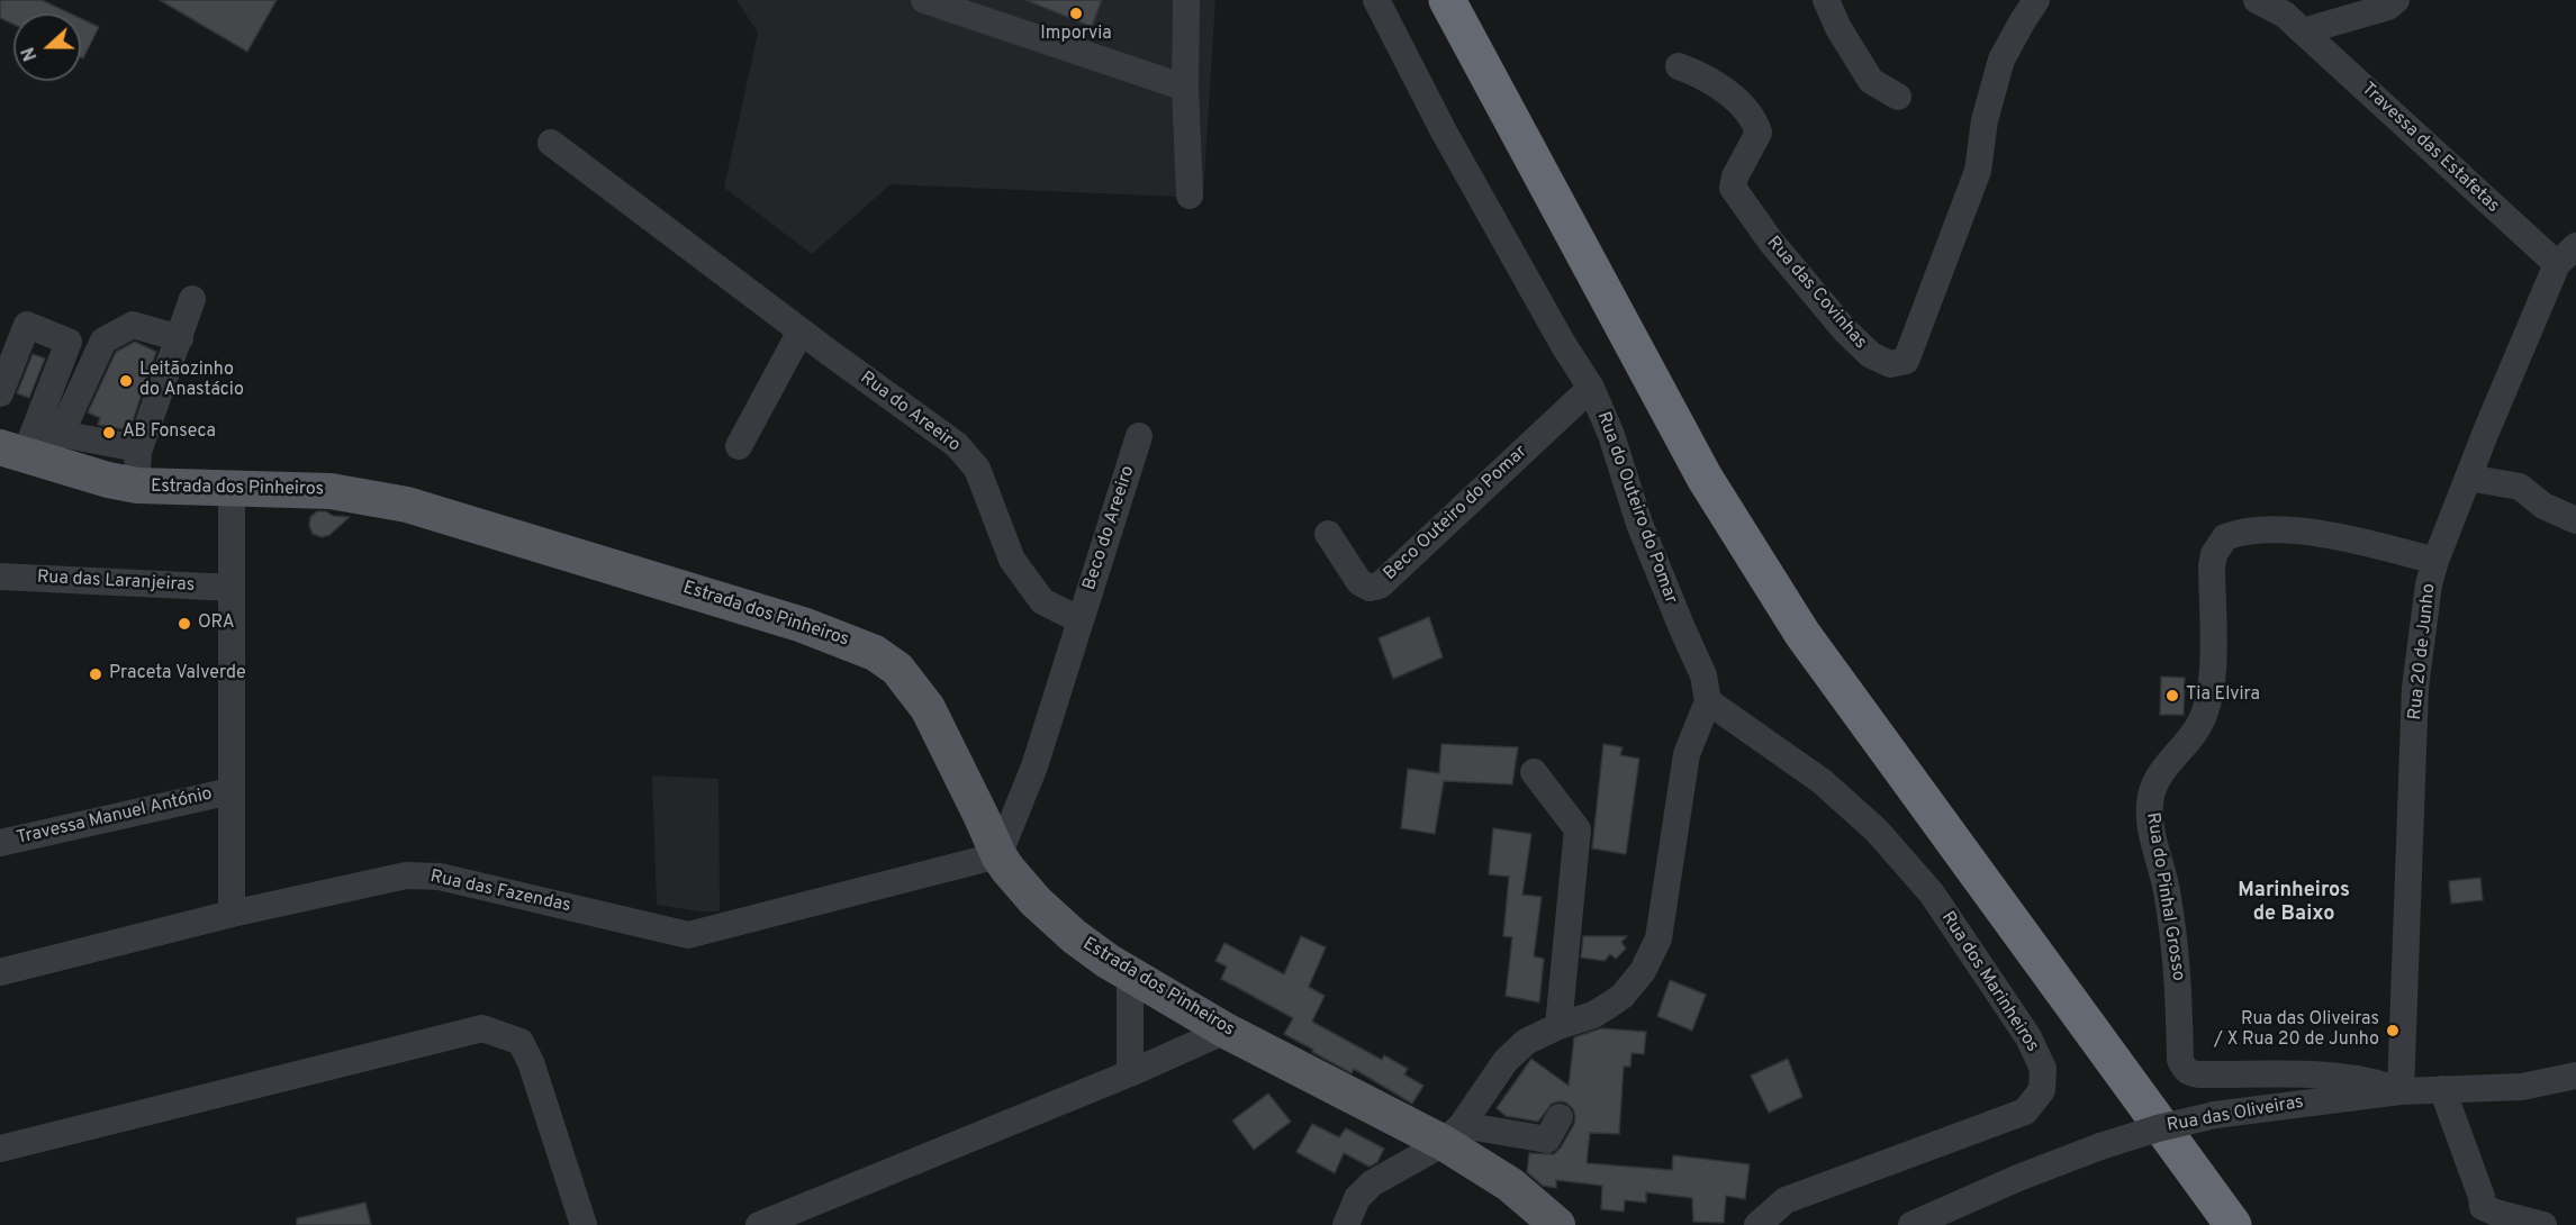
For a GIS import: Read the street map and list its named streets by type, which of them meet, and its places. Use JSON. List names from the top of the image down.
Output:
{
  "streets": {
    "main road": ["Estrada dos Pinheiros"],
    "street": [
      "Travessa das Estafetas",
      "Rua das Covinhas",
      "Rua do Areeiro",
      "Rua do Outeiro do Pomar",
      "Beco Outeiro do Pomar",
      "Beco do Areeiro",
      "Rua das Laranjeiras",
      "Rua 20 de Junho",
      "Travessa Manuel António",
      "Rua das Fazendas",
      "Rua do Pinhal Grosso",
      "Rua dos Marinheiros",
      "Rua das Oliveiras"
    ]
  },
  "crossings": [
    ["Travessa das Estafetas", "Rua 20 de Junho"],
    ["Rua do Areeiro", "Beco do Areeiro"],
    ["Estrada dos Pinheiros", "Rua das Fazendas"],
    ["Rua do Outeiro do Pomar", "Beco Outeiro do Pomar"],
    ["Rua do Outeiro do Pomar", "Rua dos Marinheiros"],
    ["Rua 20 de Junho", "Rua do Pinhal Grosso"],
    ["Rua 20 de Junho", "Rua das Oliveiras"],
    ["Rua do Pinhal Grosso", "Rua das Oliveiras"]
  ],
  "districts": ["Marinheiros de Baixo"],
  "places": [
    "Imporvia",
    "Leitãozinho do Anastácio",
    "AB Fonseca",
    "ORA",
    "Praceta Valverde",
    "Tia Elvira",
    "Rua das Oliveiras / X Rua 20 de Junho"
  ],
  "north": "left"
}
